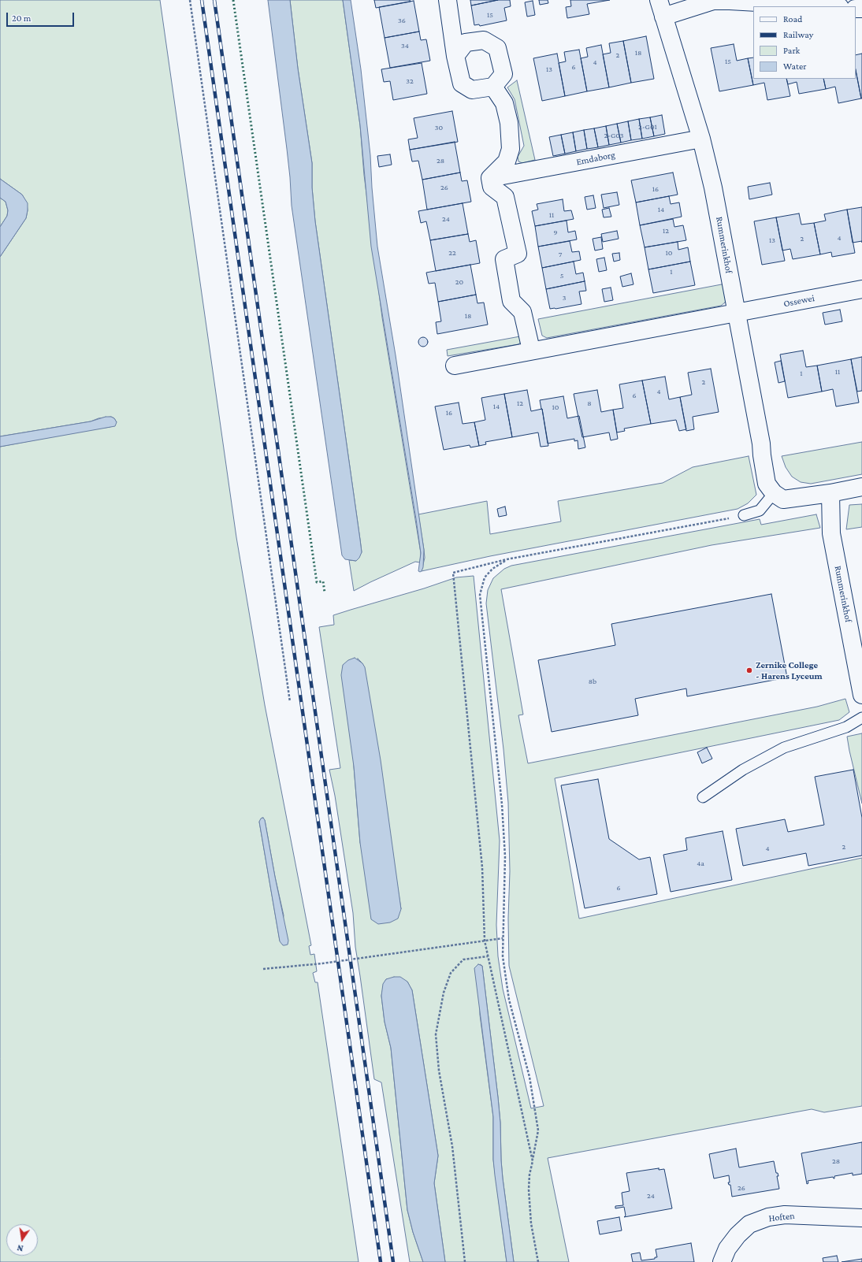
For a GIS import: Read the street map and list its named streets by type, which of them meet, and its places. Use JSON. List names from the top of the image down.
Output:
{
  "streets": {
    "street": [
      "Emdaborg",
      "Rummerinkhof",
      "Ossewei",
      "Hoften"
    ]
  },
  "crossings": [
    ["Emdaborg", "Rummerinkhof"],
    ["Rummerinkhof", "Ossewei"]
  ],
  "places": ["Zernike College - Harens Lyceum"],
  "house_numbers": [
    "15",
    "36",
    "34",
    "18",
    "2",
    "15",
    "4",
    "6",
    "13",
    "32",
    "2-G01",
    "30",
    "2-G03",
    "28",
    "26",
    "16",
    "14",
    "11",
    "24",
    "12",
    "9",
    "4",
    "2",
    "13",
    "22",
    "10",
    "7",
    "1",
    "5",
    "20",
    "3",
    "18",
    "11",
    "1",
    "2",
    "4",
    "6",
    "12",
    "8",
    "14",
    "10",
    "16",
    "8b",
    "2",
    "4",
    "4a",
    "6",
    "28",
    "26",
    "24"
  ],
  "legend": [
    "Road",
    "Railway",
    "Park",
    "Water"
  ],
  "scale_bar": "20 m",
  "north": "bottom"
}
